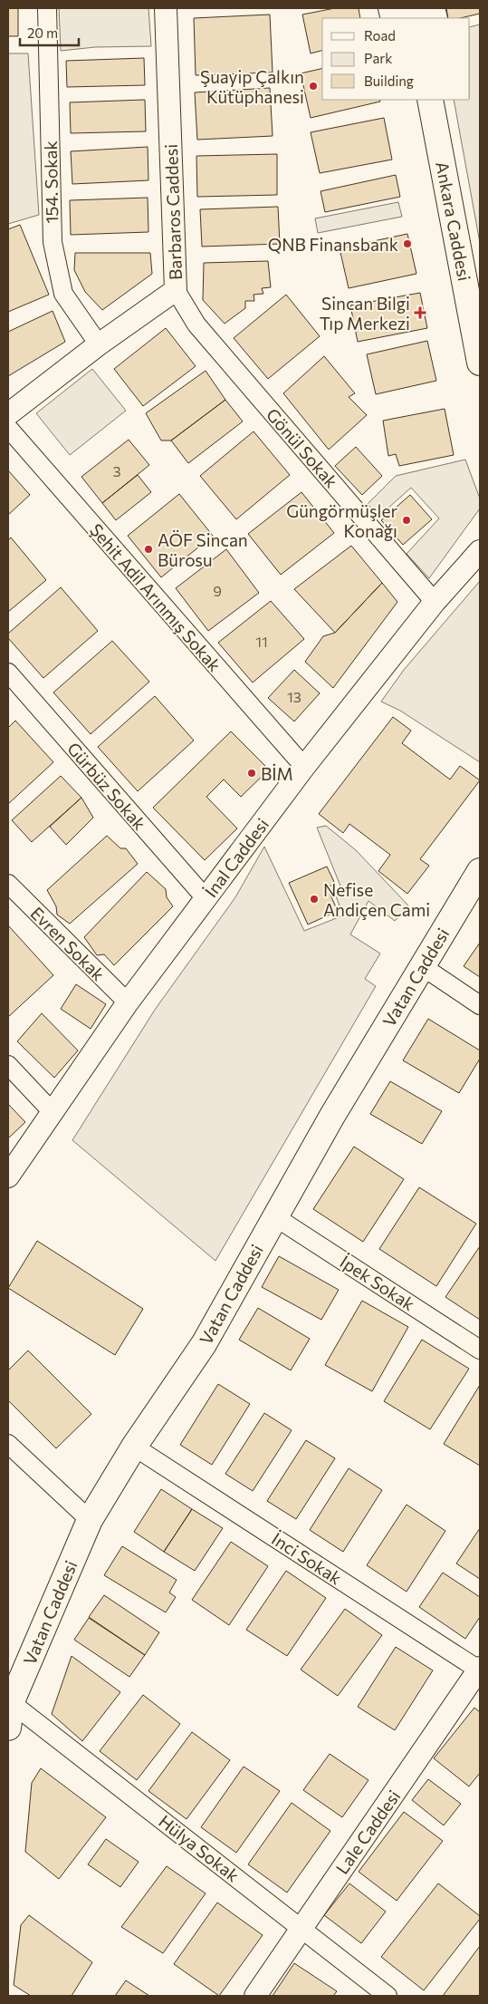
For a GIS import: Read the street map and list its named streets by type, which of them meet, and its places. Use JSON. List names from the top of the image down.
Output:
{
  "streets": {
    "main road": ["Ankara Caddesi", "Vatan Caddesi"],
    "street": [
      "154. Sokak",
      "Barbaros Caddesi",
      "Gönül Sokak",
      "Şehit Adil Arınmış Sokak",
      "Gürbüz Sokak",
      "İnal Caddesi",
      "Evren Sokak",
      "İpek Sokak",
      "İnci Sokak",
      "Lale Caddesi",
      "Hülya Sokak"
    ]
  },
  "crossings": [
    ["154. Sokak", "Barbaros Caddesi"],
    ["Barbaros Caddesi", "Gönül Sokak"],
    ["Gönül Sokak", "İnal Caddesi"],
    ["Şehit Adil Arınmış Sokak", "İnal Caddesi"],
    ["Gürbüz Sokak", "İnal Caddesi"],
    ["İnal Caddesi", "Evren Sokak"],
    ["Vatan Caddesi", "İpek Sokak"],
    ["Vatan Caddesi", "İnci Sokak"],
    ["Vatan Caddesi", "Hülya Sokak"],
    ["İnci Sokak", "Lale Caddesi"],
    ["Lale Caddesi", "Hülya Sokak"]
  ],
  "places": {
    "other": [
      "Şuayip Çalkın Kütüphanesi",
      "QNB Finansbank",
      "Güngörmüşler Konağı",
      "AÖF Sincan Bürosu",
      "BİM",
      "Nefise Andiçen Cami"
    ],
    "health": ["Sincan Bilgi Tıp Merkezi"]
  },
  "house_numbers": [
    "3",
    "9",
    "11",
    "13"
  ],
  "legend": ["Road", "Park", "Building"],
  "scale_bar": "20 m"
}
